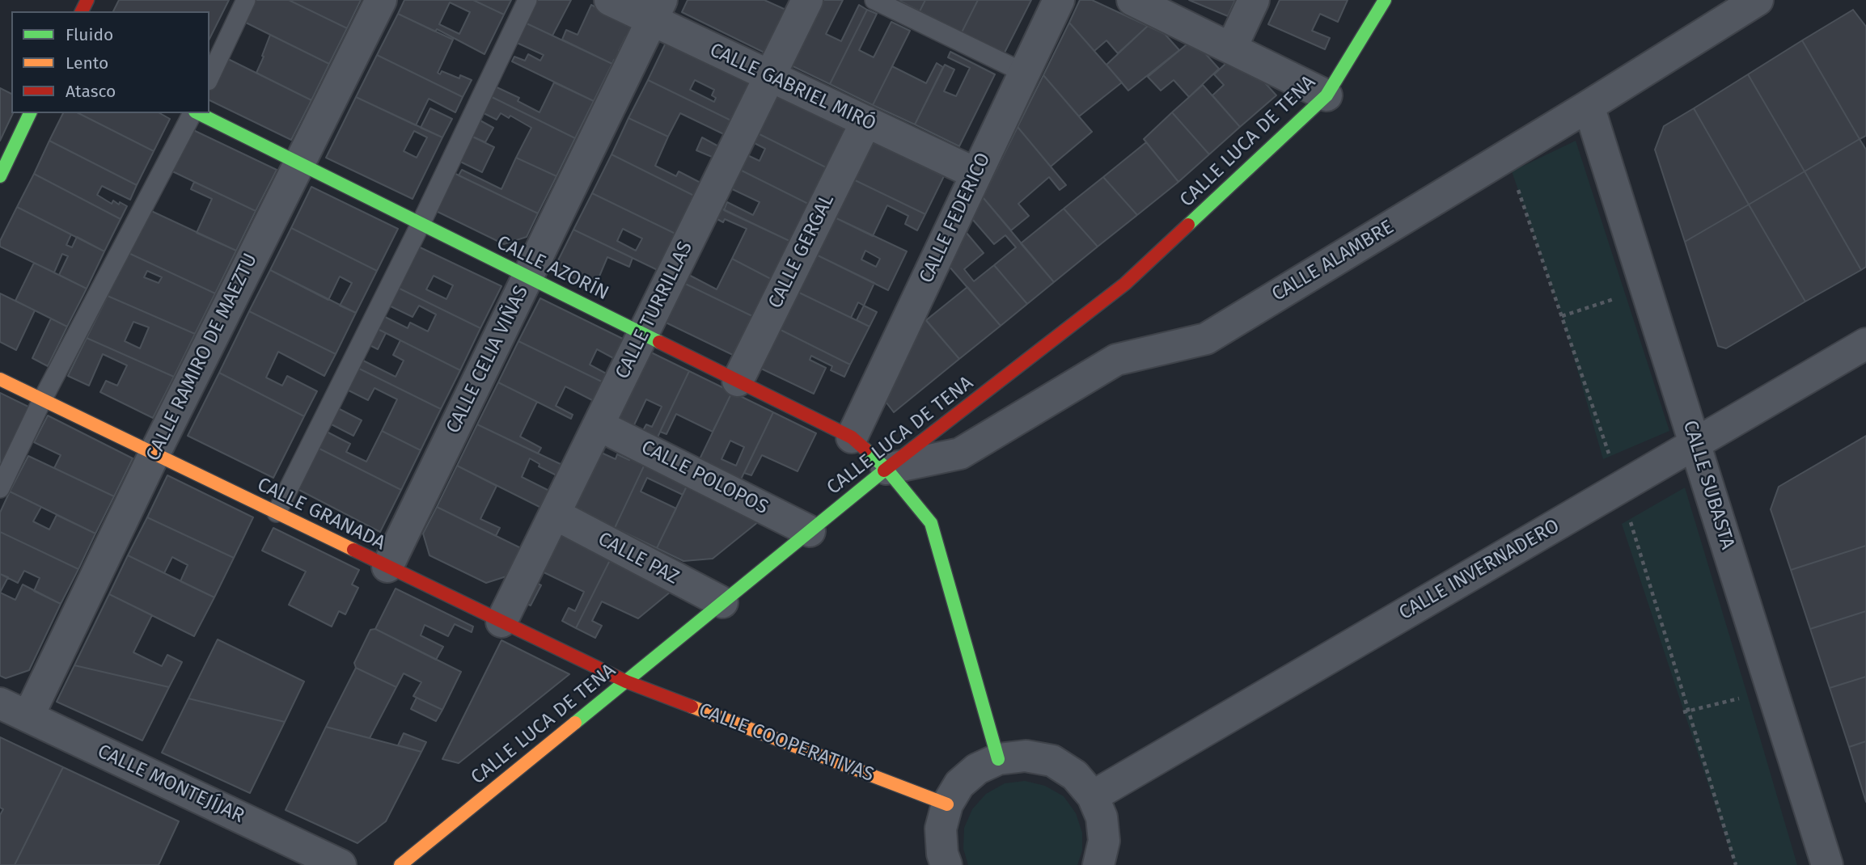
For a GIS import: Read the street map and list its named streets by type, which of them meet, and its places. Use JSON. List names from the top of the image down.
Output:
{
  "streets": {
    "street": [
      "CALLE GABRIEL MIRÓ",
      "CALLE LUCA DE TENA",
      "CALLE FEDERICO",
      "CALLE GERGAL",
      "CALLE ALAMBRE",
      "CALLE AZORÍN",
      "CALLE TURRILLAS",
      "CALLE RAMIRO DE MAEZTU",
      "CALLE CELIA VIÑAS",
      "CALLE POLOPOS",
      "CALLE SUBASTA",
      "CALLE GRANADA",
      "CALLE PAZ",
      "CALLE INVERNADERO",
      "CALLE COOPERATIVAS",
      "CALLE MONTEJÍJAR"
    ]
  },
  "crossings": [
    ["CALLE GABRIEL MIRÓ", "CALLE FEDERICO"],
    ["CALLE GABRIEL MIRÓ", "CALLE GERGAL"],
    ["CALLE GABRIEL MIRÓ", "CALLE TURRILLAS"],
    ["CALLE GABRIEL MIRÓ", "CALLE CELIA VIÑAS"],
    ["CALLE LUCA DE TENA", "CALLE ALAMBRE"],
    ["CALLE LUCA DE TENA", "CALLE AZORÍN"],
    ["CALLE LUCA DE TENA", "CALLE POLOPOS"],
    ["CALLE LUCA DE TENA", "CALLE GRANADA"],
    ["CALLE LUCA DE TENA", "CALLE PAZ"],
    ["CALLE LUCA DE TENA", "CALLE COOPERATIVAS"],
    ["CALLE FEDERICO", "CALLE AZORÍN"],
    ["CALLE GERGAL", "CALLE AZORÍN"],
    ["CALLE ALAMBRE", "CALLE AZORÍN"],
    ["CALLE ALAMBRE", "CALLE SUBASTA"],
    ["CALLE AZORÍN", "CALLE TURRILLAS"],
    ["CALLE AZORÍN", "CALLE RAMIRO DE MAEZTU"],
    ["CALLE AZORÍN", "CALLE CELIA VIÑAS"],
    ["CALLE TURRILLAS", "CALLE POLOPOS"],
    ["CALLE TURRILLAS", "CALLE GRANADA"],
    ["CALLE TURRILLAS", "CALLE PAZ"],
    ["CALLE RAMIRO DE MAEZTU", "CALLE GRANADA"],
    ["CALLE RAMIRO DE MAEZTU", "CALLE MONTEJÍJAR"],
    ["CALLE CELIA VIÑAS", "CALLE GRANADA"],
    ["CALLE SUBASTA", "CALLE INVERNADERO"],
    ["CALLE GRANADA", "CALLE COOPERATIVAS"]
  ],
  "legend": ["Fluido", "Lento", "Atasco"]
}
